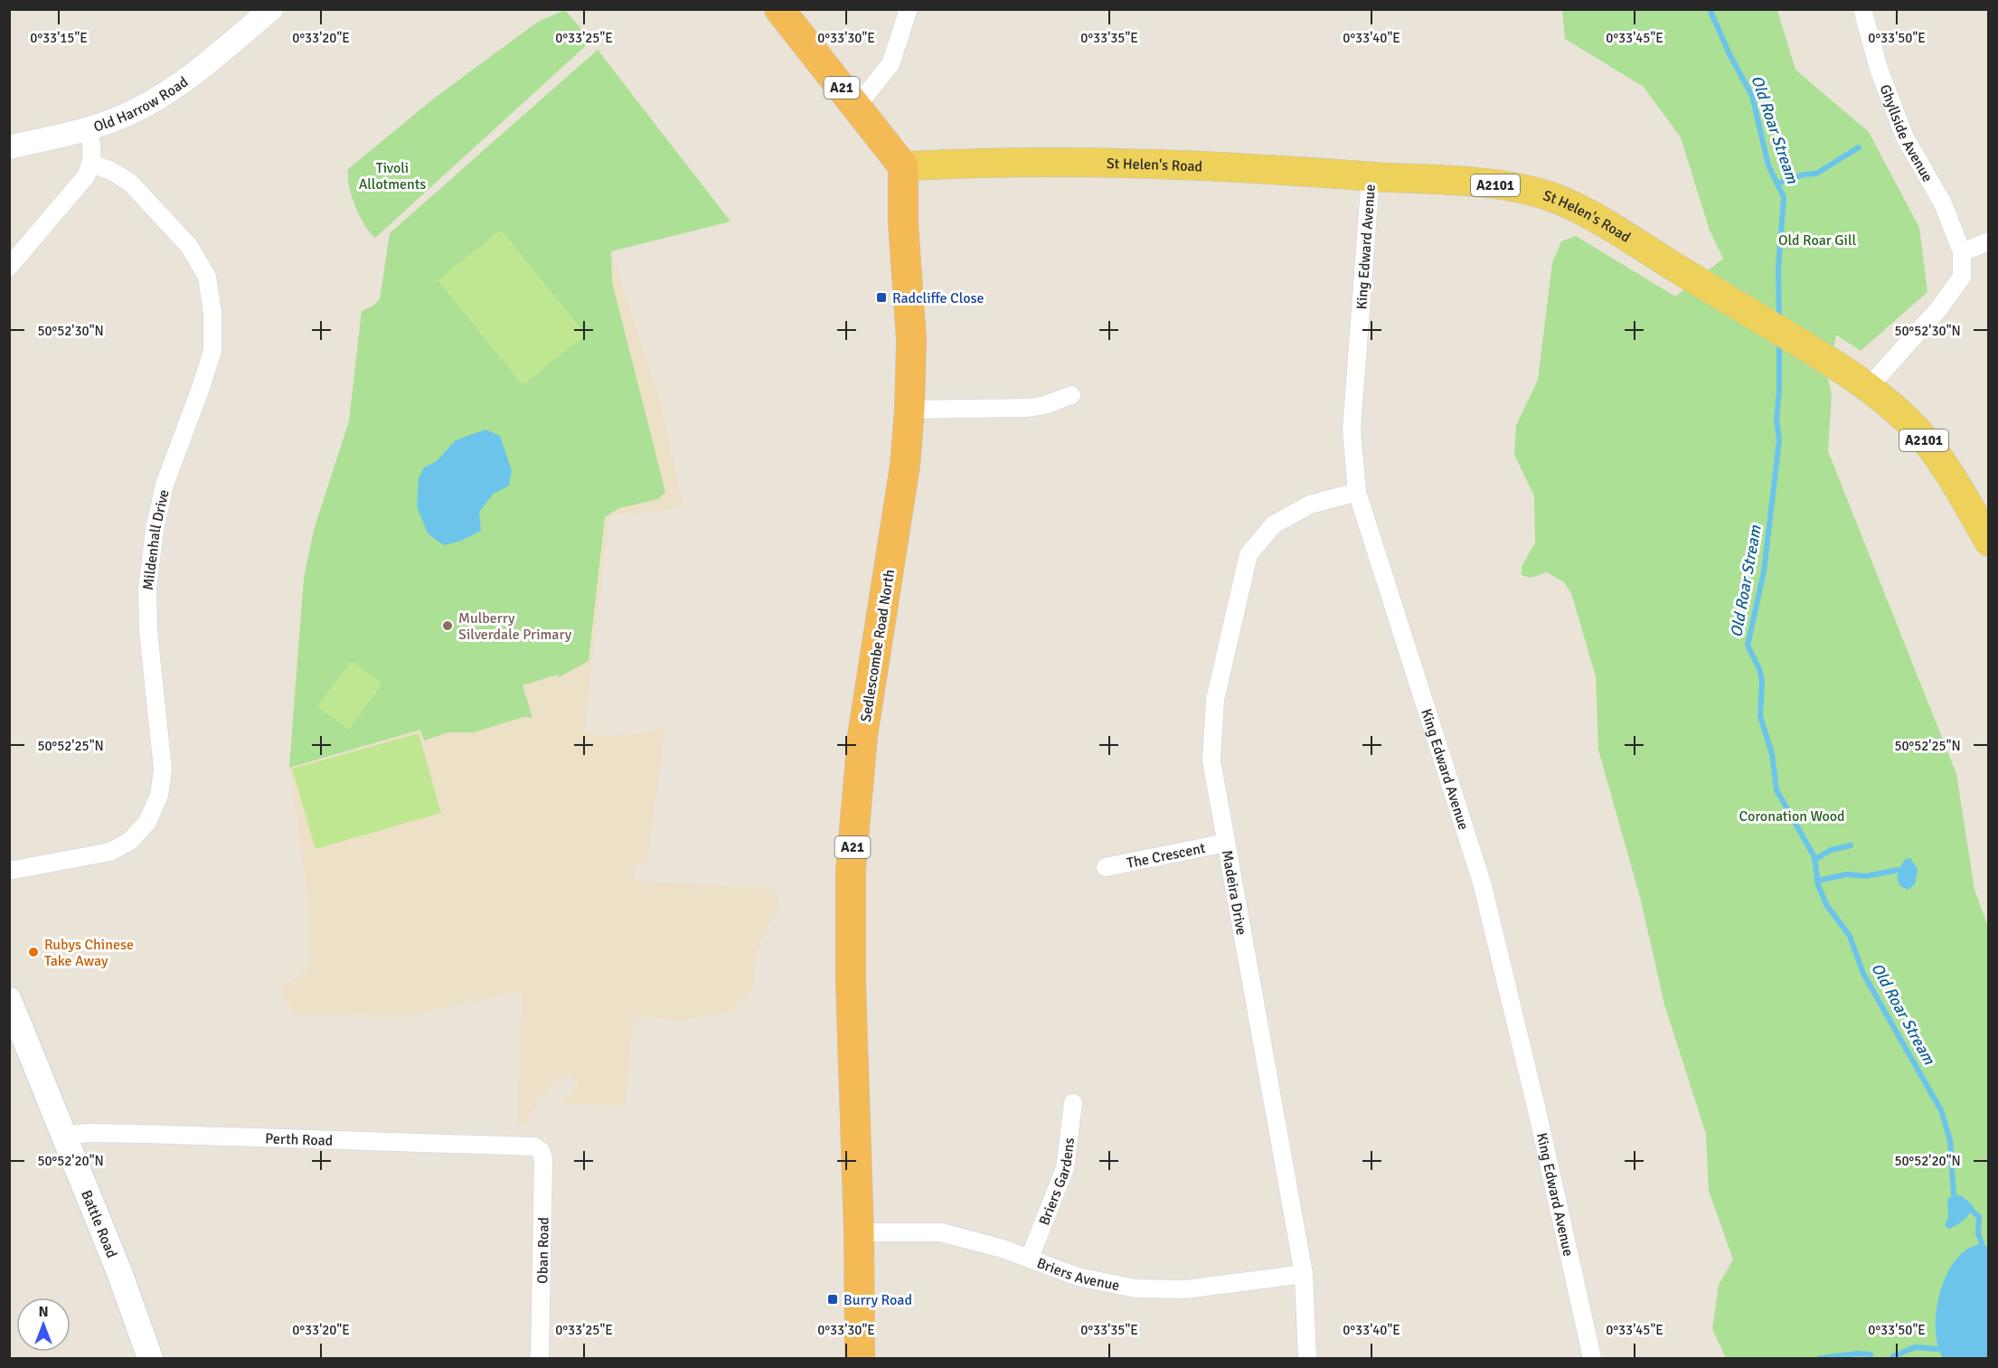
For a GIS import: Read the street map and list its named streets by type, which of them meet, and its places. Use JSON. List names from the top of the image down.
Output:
{
  "streets": {
    "highway": ["A21", "Sedlescombe Road North"],
    "main road": ["St Helen's Road", "A2101", "Battle Road"],
    "street": [
      "Old Harrow Road",
      "Ghyllside Avenue",
      "King Edward Avenue",
      "Mildenhall Drive",
      "The Crescent",
      "Madeira Drive",
      "Perth Road",
      "Briers Gardens",
      "Oban Road",
      "Briers Avenue"
    ]
  },
  "crossings": [
    ["A21", "St Helen's Road"],
    ["A21", "Sedlescombe Road North"],
    ["Old Harrow Road", "Mildenhall Drive"],
    ["St Helen's Road", "King Edward Avenue"],
    ["St Helen's Road", "Sedlescombe Road North"],
    ["King Edward Avenue", "Madeira Drive"],
    ["Sedlescombe Road North", "Briers Avenue"],
    ["The Crescent", "Madeira Drive"],
    ["Madeira Drive", "Briers Avenue"],
    ["Perth Road", "Battle Road"],
    ["Perth Road", "Oban Road"],
    ["Briers Gardens", "Briers Avenue"]
  ],
  "water": ["Old Roar Stream"],
  "parks": ["Tivoli Allotments", "Old Roar Gill", "Coronation Wood"],
  "places": {
    "transit": ["Radcliffe Close", "Burry Road"],
    "other": ["Mulberry Silverdale Primary", "Rubys Chinese Take Away"]
  },
  "north": "top",
  "coordinates": [
    "0°33'15\"E",
    "0°33'20\"E",
    "0°33'25\"E",
    "0°33'30\"E",
    "0°33'35\"E",
    "0°33'40\"E",
    "0°33'45\"E",
    "0°33'50\"E",
    "50°52'30\"N",
    "50°52'25\"N",
    "50°52'20\"N"
  ]
}
